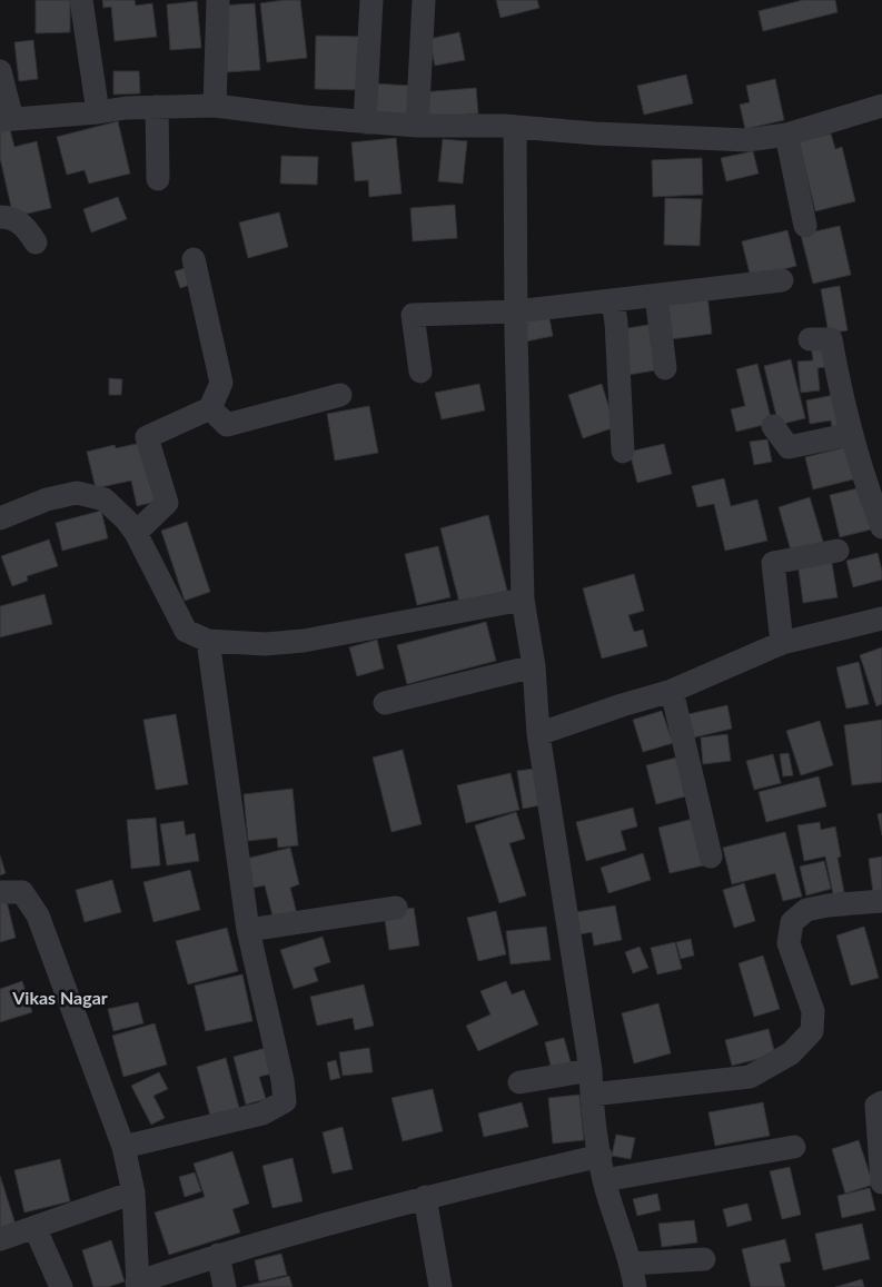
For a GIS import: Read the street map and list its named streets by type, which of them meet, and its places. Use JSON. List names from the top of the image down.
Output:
{
  "districts": ["Vikas Nagar"]
}
